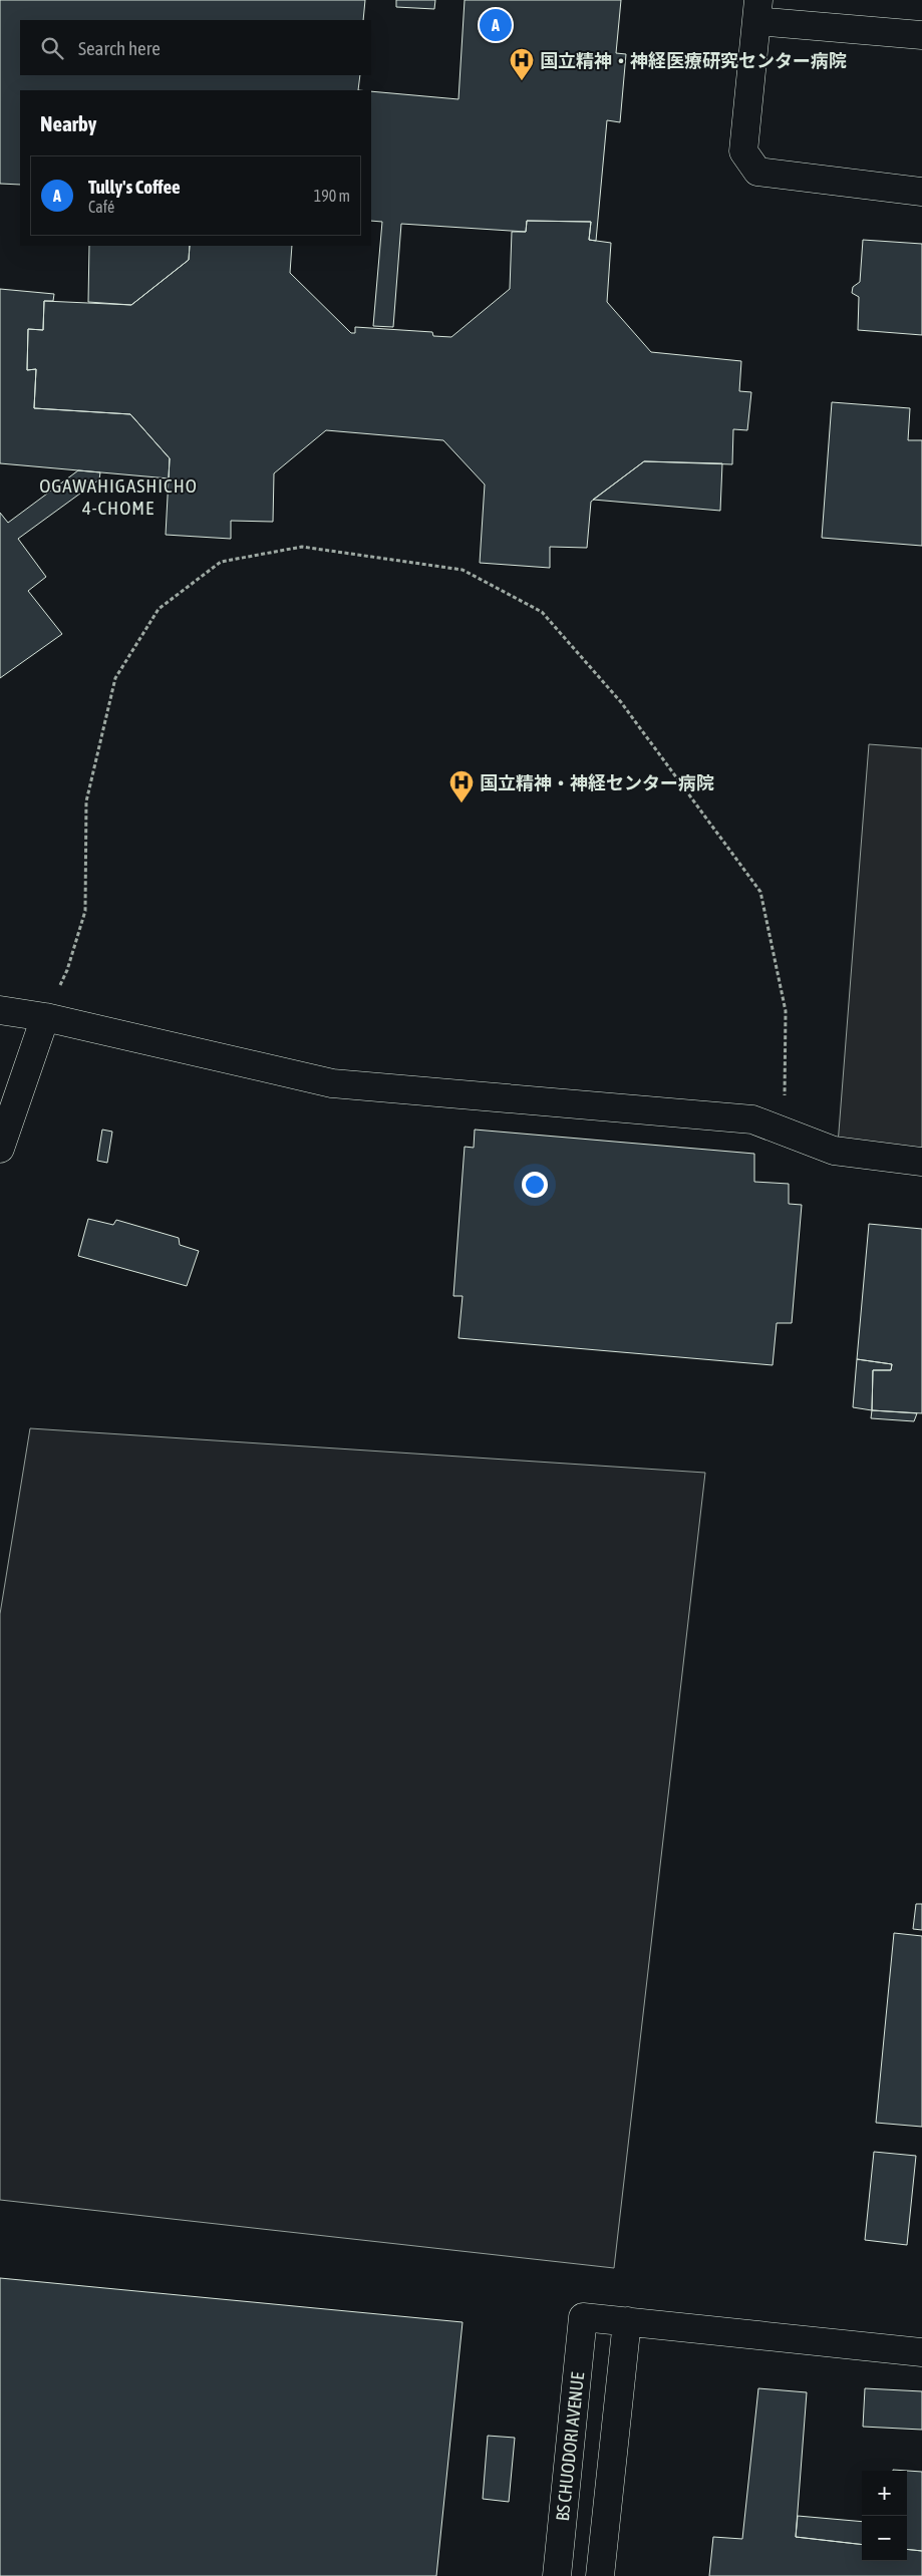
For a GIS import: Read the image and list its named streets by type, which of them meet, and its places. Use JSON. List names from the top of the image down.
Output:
{
  "streets": {
    "street": ["BS CHUODORI AVENUE"]
  },
  "districts": ["OGAWAHIGASHICHO 4-CHOME"],
  "places": {
    "hospital": ["国立精神・神経医療研究センター病院", "国立精神・神経センター病院"]
  },
  "page": {
    "pins": "A",
    "search": "Search here",
    "heading": "Nearby",
    "list": [
      {
        "mark": "A",
        "name": "Tully's Coffee",
        "note": "Café",
        "value": "190 m"
      }
    ],
    "map_buttons": ["+", "−"]
  }
}
